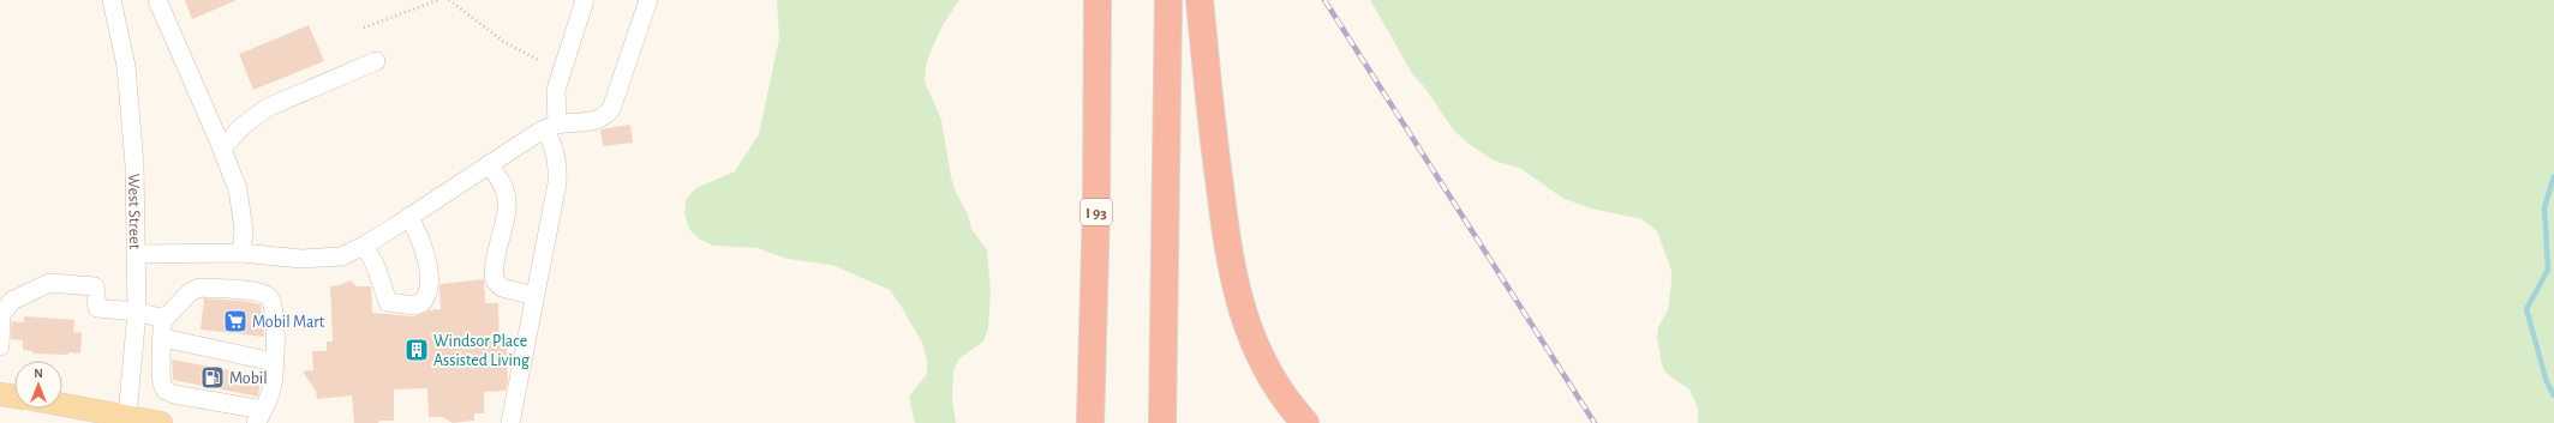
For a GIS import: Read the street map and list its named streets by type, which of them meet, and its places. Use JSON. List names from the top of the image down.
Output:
{
  "streets": {
    "highway": ["I 93"],
    "street": ["West Street"]
  },
  "places": {
    "supermarket": ["Mobil Mart"],
    "building": ["Windsor Place Assisted Living"],
    "fuel station": ["Mobil"]
  },
  "north": "top"
}
